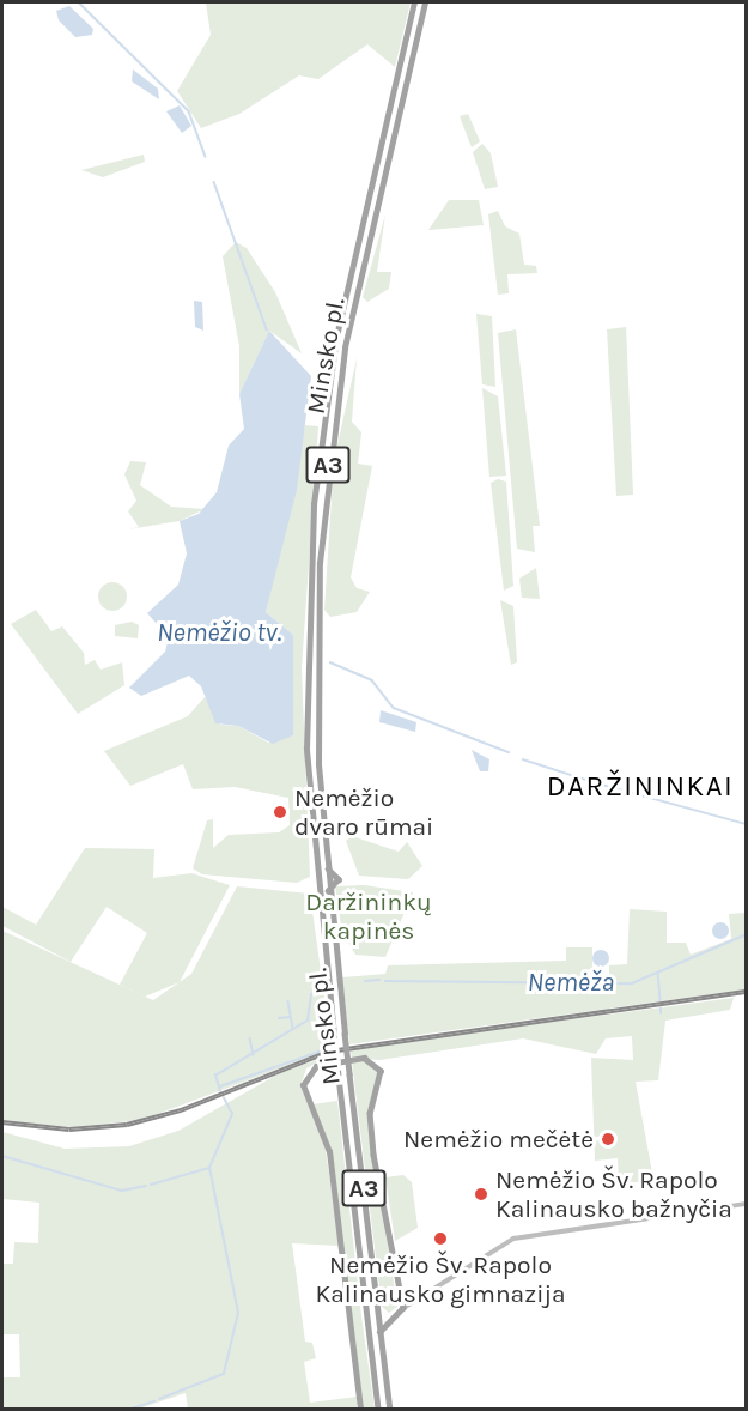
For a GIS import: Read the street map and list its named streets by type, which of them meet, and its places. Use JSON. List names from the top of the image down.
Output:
{
  "streets": {
    "highway": ["Minsko pl.", "A3"]
  },
  "districts": ["DARŽININKAI"],
  "water": ["Nemėžio tv.", "Nemėža"],
  "parks": ["Daržininkų kapinės"],
  "places": [
    "Nemėžio dvaro rūmai",
    "Nemėžio mečėtė",
    "Nemėžio Šv. Rapolo Kalinausko bažnyčia",
    "Nemėžio Šv. Rapolo Kalinausko gimnazija"
  ]
}
